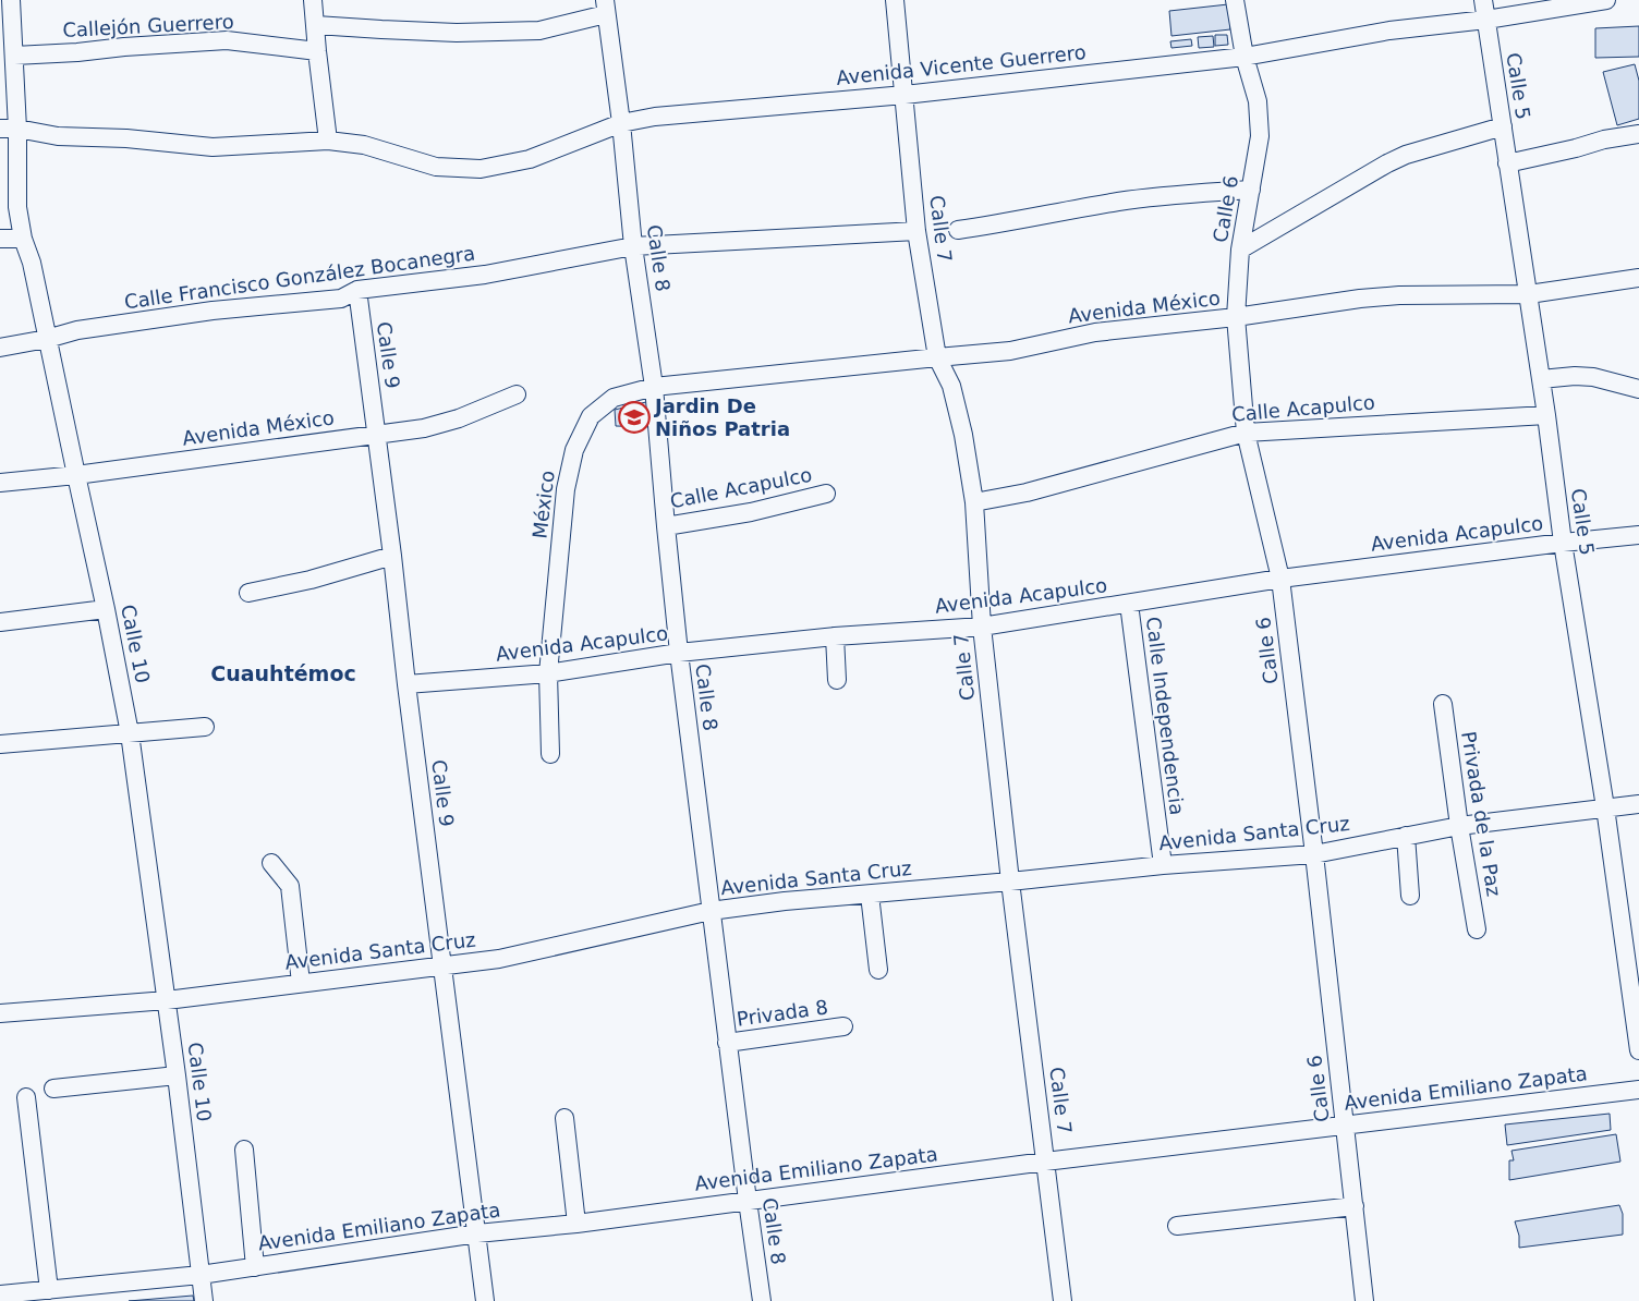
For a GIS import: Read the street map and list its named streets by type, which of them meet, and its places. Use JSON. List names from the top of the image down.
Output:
{
  "streets": {
    "street": [
      "Callejón Guerrero",
      "Avenida Vicente Guerrero",
      "Calle 5",
      "Calle 6",
      "Calle 7",
      "Calle 8",
      "Calle Francisco González Bocanegra",
      "Avenida México",
      "Calle 9",
      "Calle Acapulco",
      "México",
      "Avenida Acapulco",
      "Calle 10",
      "Calle Independencia",
      "Privada de la Paz",
      "Avenida Santa Cruz",
      "Privada 8",
      "Avenida Emiliano Zapata"
    ]
  },
  "crossings": [
    ["Callejón Guerrero", "Calle 10"],
    ["Avenida Vicente Guerrero", "Calle 5"],
    ["Avenida Vicente Guerrero", "Calle 6"],
    ["Avenida Vicente Guerrero", "Calle 7"],
    ["Avenida Vicente Guerrero", "Calle 8"],
    ["Avenida Vicente Guerrero", "Calle 10"],
    ["Calle 5", "Avenida México"],
    ["Calle 5", "Calle Acapulco"],
    ["Calle 5", "Avenida Acapulco"],
    ["Calle 5", "Avenida Santa Cruz"],
    ["Calle 6", "Avenida México"],
    ["Calle 6", "Calle Acapulco"],
    ["Calle 6", "Avenida Acapulco"],
    ["Calle 6", "Avenida Santa Cruz"],
    ["Calle 6", "Avenida Emiliano Zapata"],
    ["Calle 7", "Calle Francisco González Bocanegra"],
    ["Calle 7", "Avenida México"],
    ["Calle 7", "Calle Acapulco"],
    ["Calle 7", "Avenida Acapulco"],
    ["Calle 7", "Avenida Santa Cruz"],
    ["Calle 7", "Avenida Emiliano Zapata"],
    ["Calle 8", "Calle Francisco González Bocanegra"],
    ["Calle 8", "Avenida México"],
    ["Calle 8", "Calle Acapulco"],
    ["Calle 8", "México"],
    ["Calle 8", "Avenida Acapulco"],
    ["Calle 8", "Avenida Santa Cruz"],
    ["Calle 8", "Privada 8"],
    ["Calle 8", "Avenida Emiliano Zapata"],
    ["Calle Francisco González Bocanegra", "Calle 9"],
    ["Calle Francisco González Bocanegra", "Calle 10"],
    ["Avenida México", "Calle 9"],
    ["Avenida México", "México"],
    ["Avenida México", "Calle 10"],
    ["Calle 9", "Avenida Acapulco"],
    ["Calle 9", "Avenida Santa Cruz"],
    ["Calle 9", "Avenida Emiliano Zapata"],
    ["México", "Avenida Acapulco"],
    ["Avenida Acapulco", "Calle Independencia"],
    ["Calle 10", "Avenida Santa Cruz"],
    ["Calle 10", "Avenida Emiliano Zapata"],
    ["Calle Independencia", "Avenida Santa Cruz"],
    ["Privada de la Paz", "Avenida Santa Cruz"]
  ],
  "districts": ["Cuauhtémoc"],
  "places": {
    "school or university": ["Jardin De Niños Patria"]
  }
}
